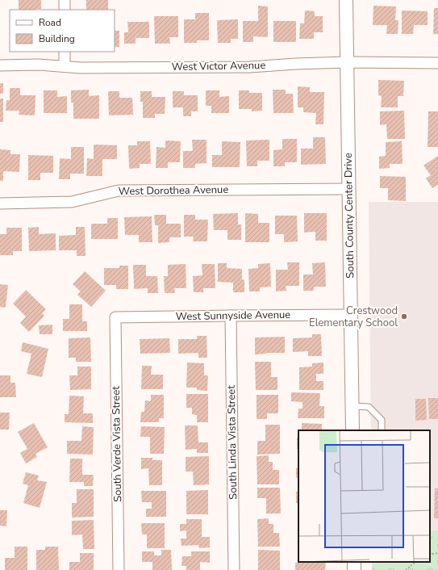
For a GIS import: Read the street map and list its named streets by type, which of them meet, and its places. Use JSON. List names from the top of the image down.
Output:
{
  "streets": {
    "street": [
      "West Victor Avenue",
      "West Dorothea Avenue",
      "South County Center Drive",
      "West Sunnyside Avenue",
      "South Linda Vista Street",
      "South Verde Vista Street"
    ]
  },
  "crossings": [
    ["West Victor Avenue", "South County Center Drive"],
    ["West Dorothea Avenue", "South County Center Drive"],
    ["South County Center Drive", "West Sunnyside Avenue"],
    ["West Sunnyside Avenue", "South Linda Vista Street"],
    ["West Sunnyside Avenue", "South Verde Vista Street"]
  ],
  "places": ["Crestwood Elementary School"],
  "legend": ["Road", "Building"]
}
